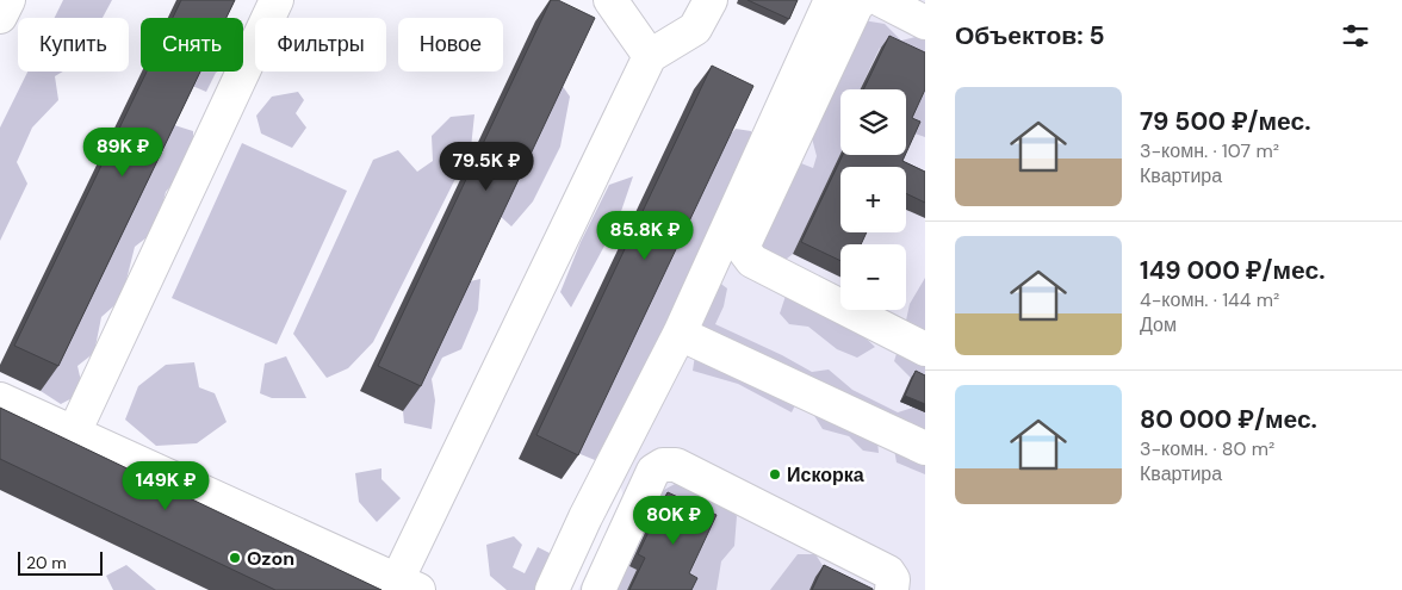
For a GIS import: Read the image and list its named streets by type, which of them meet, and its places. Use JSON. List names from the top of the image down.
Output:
{
  "places": ["Искорка", "Ozon"],
  "scale_bar": "20 m",
  "page": {
    "heading": "Объектов: 5",
    "chip": [
      "Купить",
      "Снять",
      "Фильтры",
      "Новое"
    ],
    "list": [
      {
        "name": "79 500 ₽/мес.",
        "note": "3-комн. · 107 m² · Квартира"
      },
      {
        "name": "149 000 ₽/мес.",
        "note": "4-комн. · 144 m² · Дом"
      },
      {
        "name": "80 000 ₽/мес.",
        "note": "3-комн. · 80 m² · Квартира"
      }
    ],
    "map_buttons": ["+", "−"],
    "price": [
      "89K ₽",
      "79.5K ₽",
      "85.8K ₽",
      "149K ₽",
      "80K ₽"
    ],
    "scale": "20 m"
  }
}
